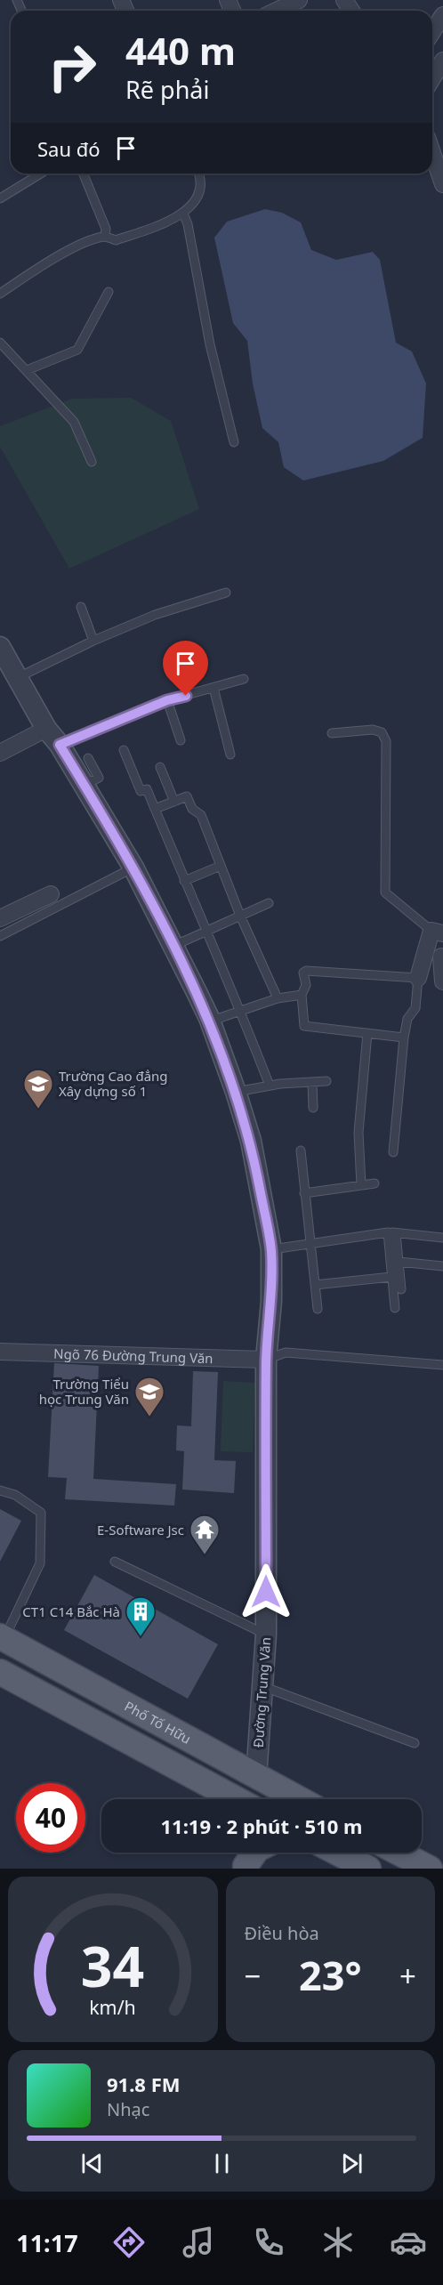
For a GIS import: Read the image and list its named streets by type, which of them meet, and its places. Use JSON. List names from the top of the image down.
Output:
{
  "streets": {
    "main road": ["Phố Tố Hữu"],
    "street": ["Ngõ 76 Đường Trung Văn", "Đường Trung Văn"]
  },
  "crossings": [
    ["Ngõ 76 Đường Trung Văn", "Đường Trung Văn"],
    ["Đường Trung Văn", "Phố Tố Hữu"]
  ],
  "places": {
    "school or university": ["Trường Cao đẳng Xây dựng số 1", "Trường Tiểu học Trung Văn"],
    "temple": ["E-Software Jsc"],
    "building": ["CT1 C14 Bắc Hà"]
  },
  "page": {
    "turn": ["440 m", "Rẽ phải"],
    "then": "Sau đó",
    "limit": "40",
    "trip": "11:19 · 2 phút · 510 m",
    "tile": "Điều hòa",
    "heat": ["−", "23°", "+"],
    "song": ["91.8 FM", "Nhạc"],
    "tabs": "11:17",
    "gauge": ["34", "km/h"]
  }
}
